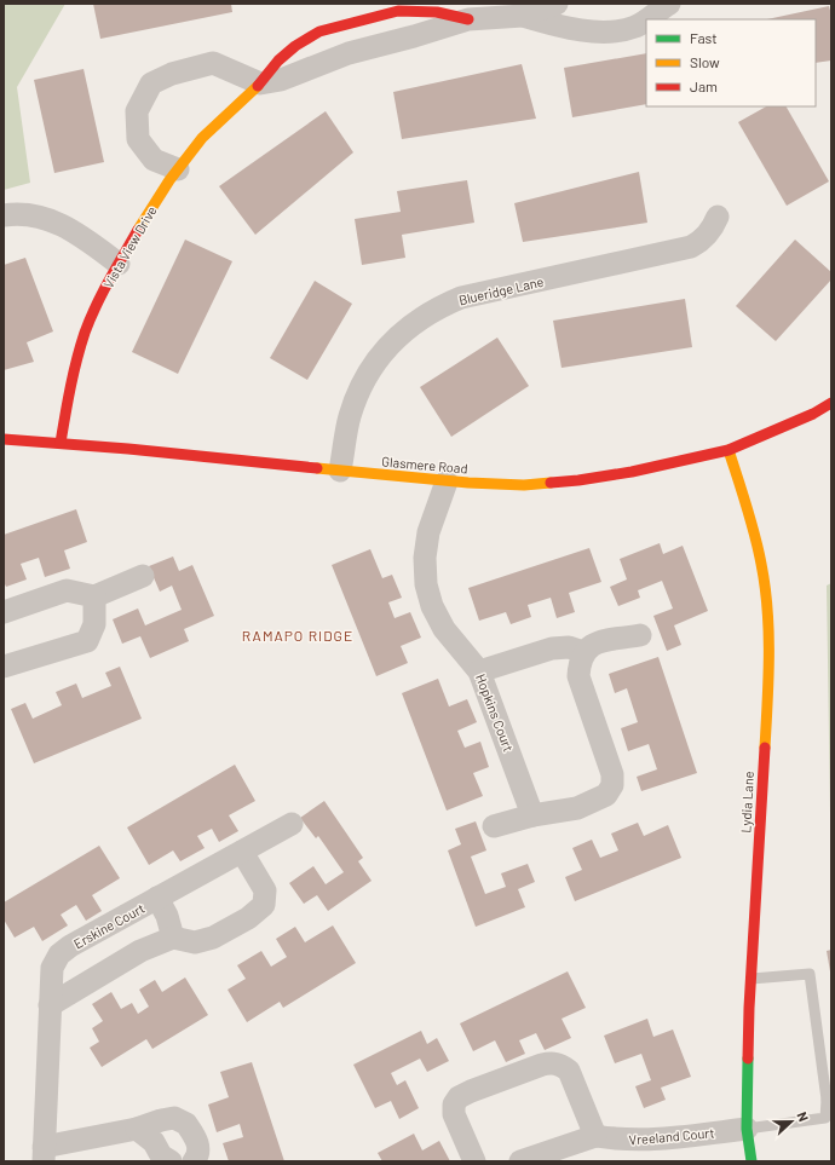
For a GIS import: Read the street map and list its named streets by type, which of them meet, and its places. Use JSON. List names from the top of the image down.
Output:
{
  "streets": {
    "street": [
      "Vista View Drive",
      "Blueridge Lane",
      "Glasmere Road",
      "Hopkins Court",
      "Lydia Lane",
      "Erskine Court",
      "Vreeland Court"
    ]
  },
  "crossings": [
    ["Vista View Drive", "Glasmere Road"],
    ["Blueridge Lane", "Glasmere Road"],
    ["Glasmere Road", "Hopkins Court"],
    ["Glasmere Road", "Lydia Lane"],
    ["Lydia Lane", "Vreeland Court"]
  ],
  "districts": ["RAMAPO RIDGE"],
  "legend": ["Fast", "Slow", "Jam"],
  "north": "right"
}
